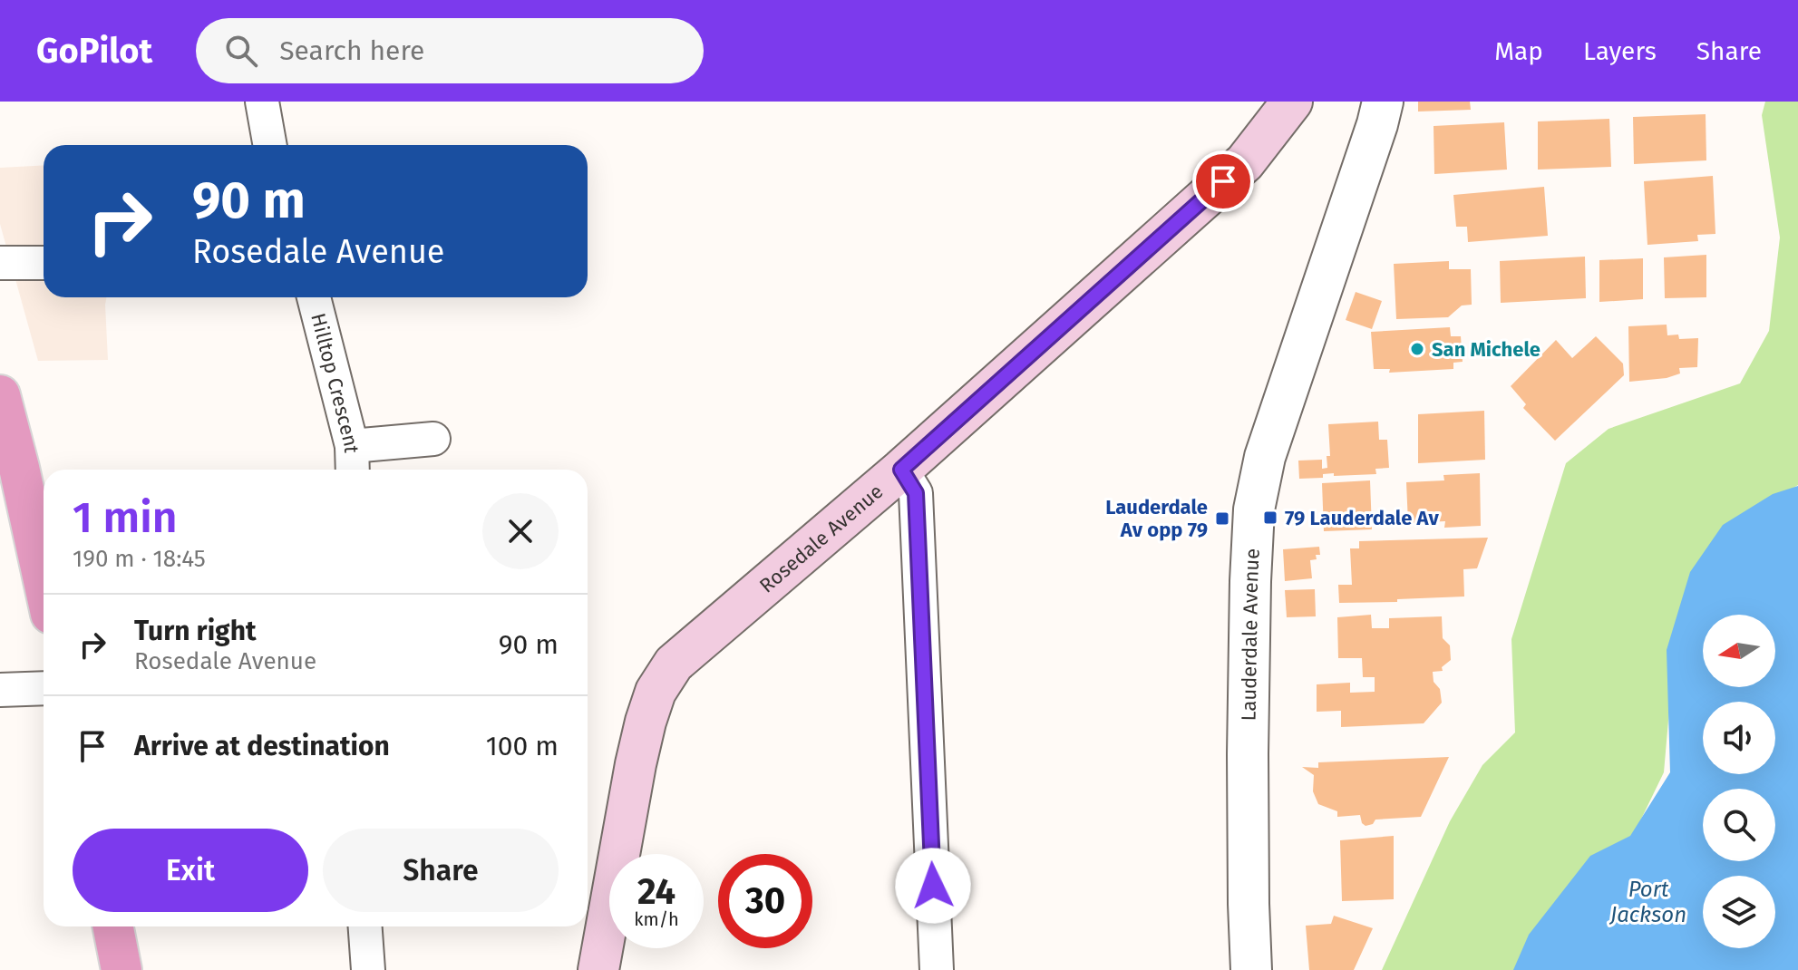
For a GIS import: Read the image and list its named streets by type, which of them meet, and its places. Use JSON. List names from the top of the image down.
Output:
{
  "streets": {
    "main road": ["Rosedale Avenue"],
    "street": ["Hilltop Crescent", "Lauderdale Avenue"]
  },
  "water": ["Port Jackson"],
  "places": {
    "other": ["San Michele"],
    "transit": ["79 Lauderdale Av", "Lauderdale Av opp 79"]
  },
  "north": "left",
  "page": {
    "header": "GoPilot",
    "search": "Search here",
    "nav": ["Map", "Layers", "Share"],
    "turn": ["90 m", "Rosedale Avenue"],
    "heading": ["1 min", "190 m · 18:45"],
    "list": [
      {
        "name": "Turn right",
        "note": "Rosedale Avenue",
        "value": "90 m"
      },
      {
        "name": "Arrive at destination",
        "value": "100 m"
      }
    ],
    "buttons": ["Exit", "Share"],
    "speed": "24 km/h",
    "limit": "30"
  }
}
